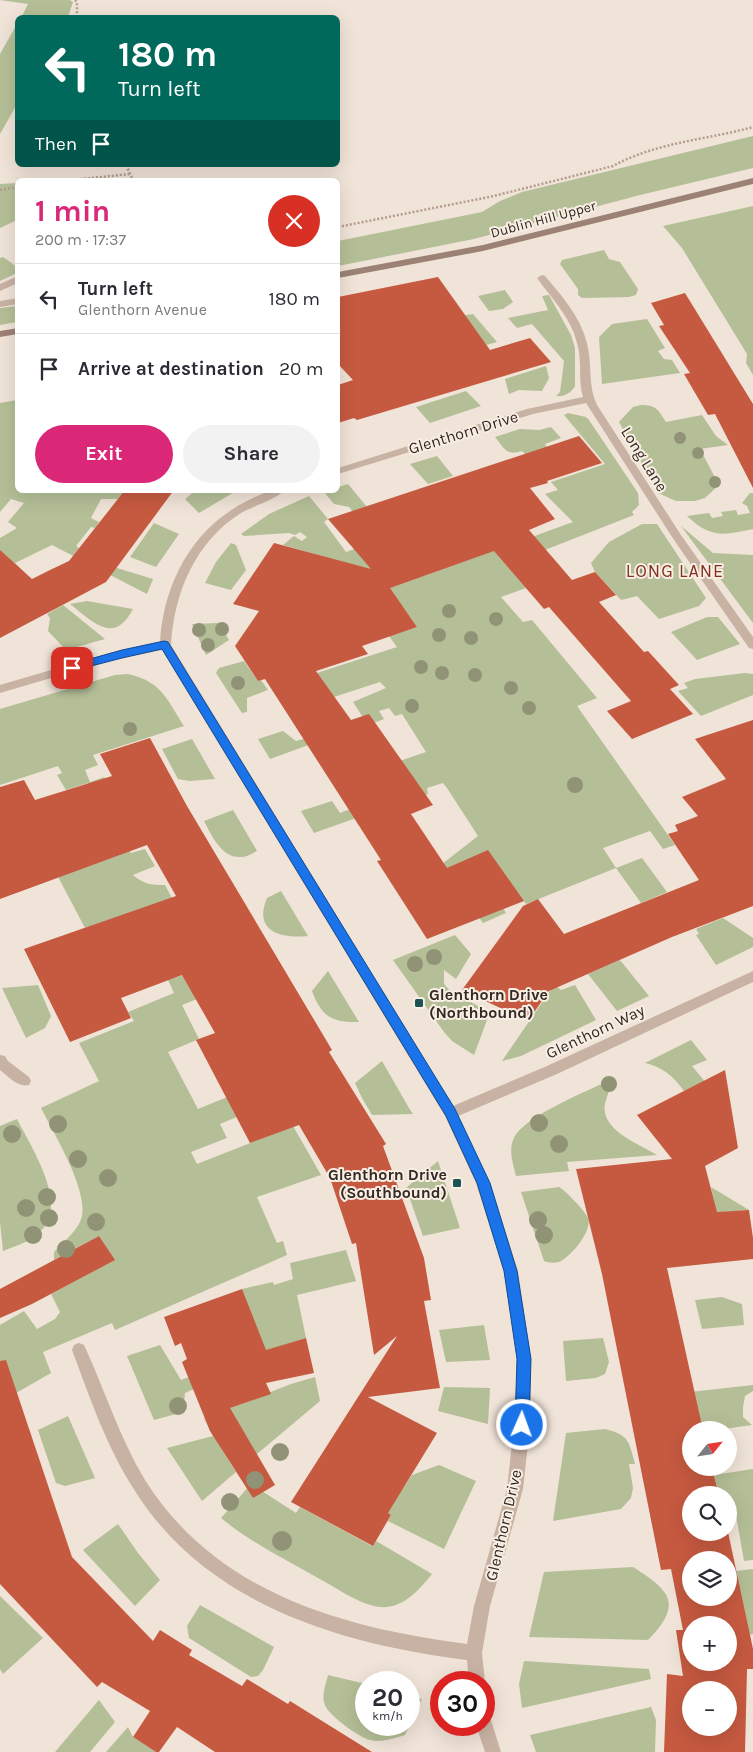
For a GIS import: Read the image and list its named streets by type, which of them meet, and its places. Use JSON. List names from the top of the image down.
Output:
{
  "streets": {
    "street": [
      "Dublin Hill Upper",
      "Glenthorn Drive",
      "Long Lane",
      "Glenthorn Way"
    ]
  },
  "crossings": [
    ["Glenthorn Drive", "Long Lane"],
    ["Glenthorn Drive", "Glenthorn Way"]
  ],
  "districts": ["LONG LANE"],
  "places": {
    "transit": ["Glenthorn Drive (Northbound)", "Glenthorn Drive (Southbound)"]
  },
  "north": "top right",
  "page": {
    "turn": ["180 m", "Turn left"],
    "then": "Then",
    "heading": ["1 min", "200 m · 17:37"],
    "list": [
      {
        "name": "Turn left",
        "note": "Glenthorn Avenue",
        "value": "180 m"
      },
      {
        "name": "Arrive at destination",
        "value": "20 m"
      }
    ],
    "buttons": ["Exit", "Share"],
    "map_buttons": ["+", "−"],
    "speed": "20 km/h",
    "limit": "30"
  }
}
